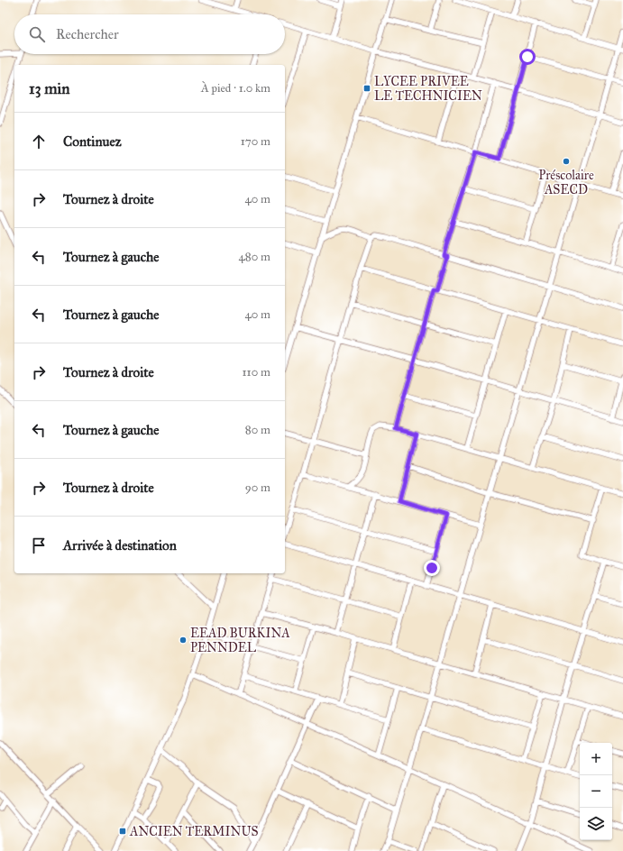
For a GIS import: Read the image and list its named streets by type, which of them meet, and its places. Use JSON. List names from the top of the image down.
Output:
{
  "places": {
    "transit": ["LYCEE PRIVEE LE TECHNICIEN", "ANCIEN TERMINUS"],
    "other": ["Préscolaire ASECD", "EEAD BURKINA PENNDEL"]
  },
  "page": {
    "search": "Rechercher",
    "heading": ["13 min", "À pied · 1.0 km"],
    "list": [
      ["Continuez", "170 m"],
      ["Tournez à droite", "40 m"],
      ["Tournez à gauche", "480 m"],
      ["Tournez à gauche", "40 m"],
      ["Tournez à droite", "110 m"],
      ["Tournez à gauche", "80 m"],
      ["Tournez à droite", "90 m"],
      "Arrivée à destination"
    ],
    "map_buttons": ["+", "−"]
  }
}
